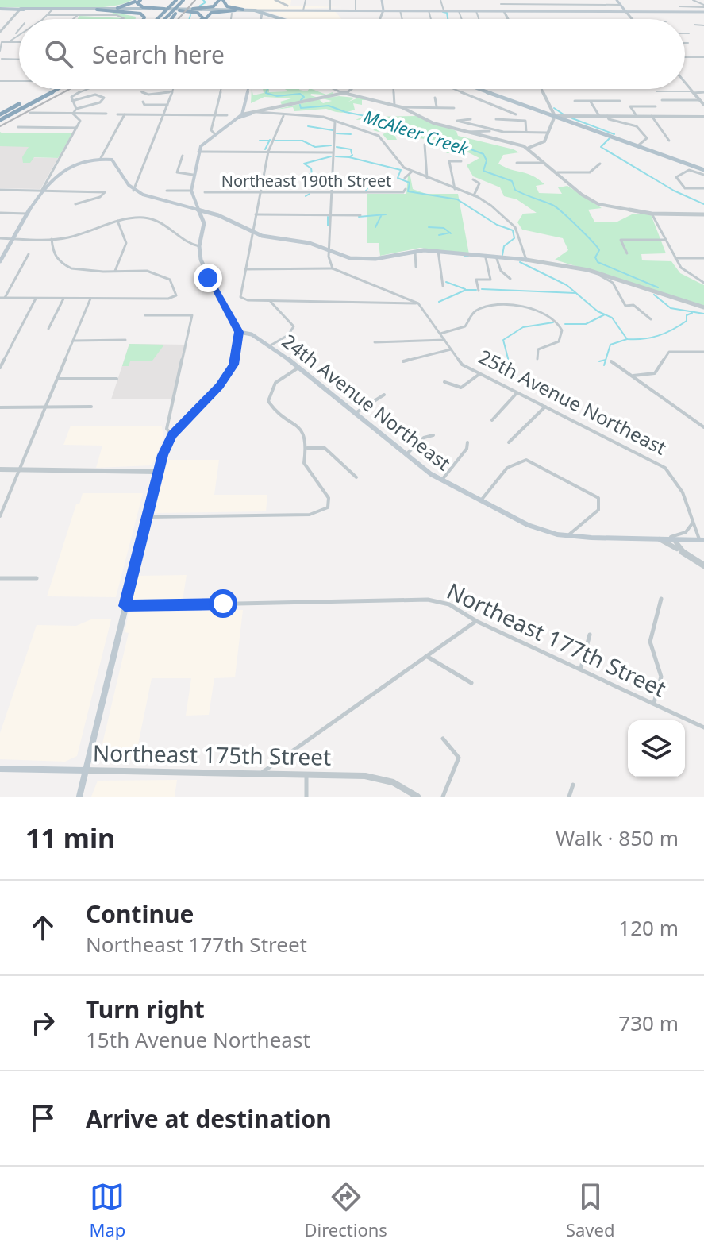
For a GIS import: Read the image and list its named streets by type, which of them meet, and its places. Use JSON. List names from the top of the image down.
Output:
{
  "streets": {
    "main road": ["24th Avenue Northeast", "Northeast 175th Street"],
    "street": ["Northeast 190th Street", "25th Avenue Northeast", "Northeast 177th Street"]
  },
  "crossings": [
    ["24th Avenue Northeast", "25th Avenue Northeast"]
  ],
  "water": ["McAleer Creek"],
  "page": {
    "search": "Search here",
    "heading": ["11 min", "Walk · 850 m"],
    "list": [
      ["Continue", "Northeast 177th Street", "120 m"],
      ["Turn right", "15th Avenue Northeast", "730 m"],
      "Arrive at destination"
    ],
    "nav": ["Map", "Directions", "Saved"]
  }
}
